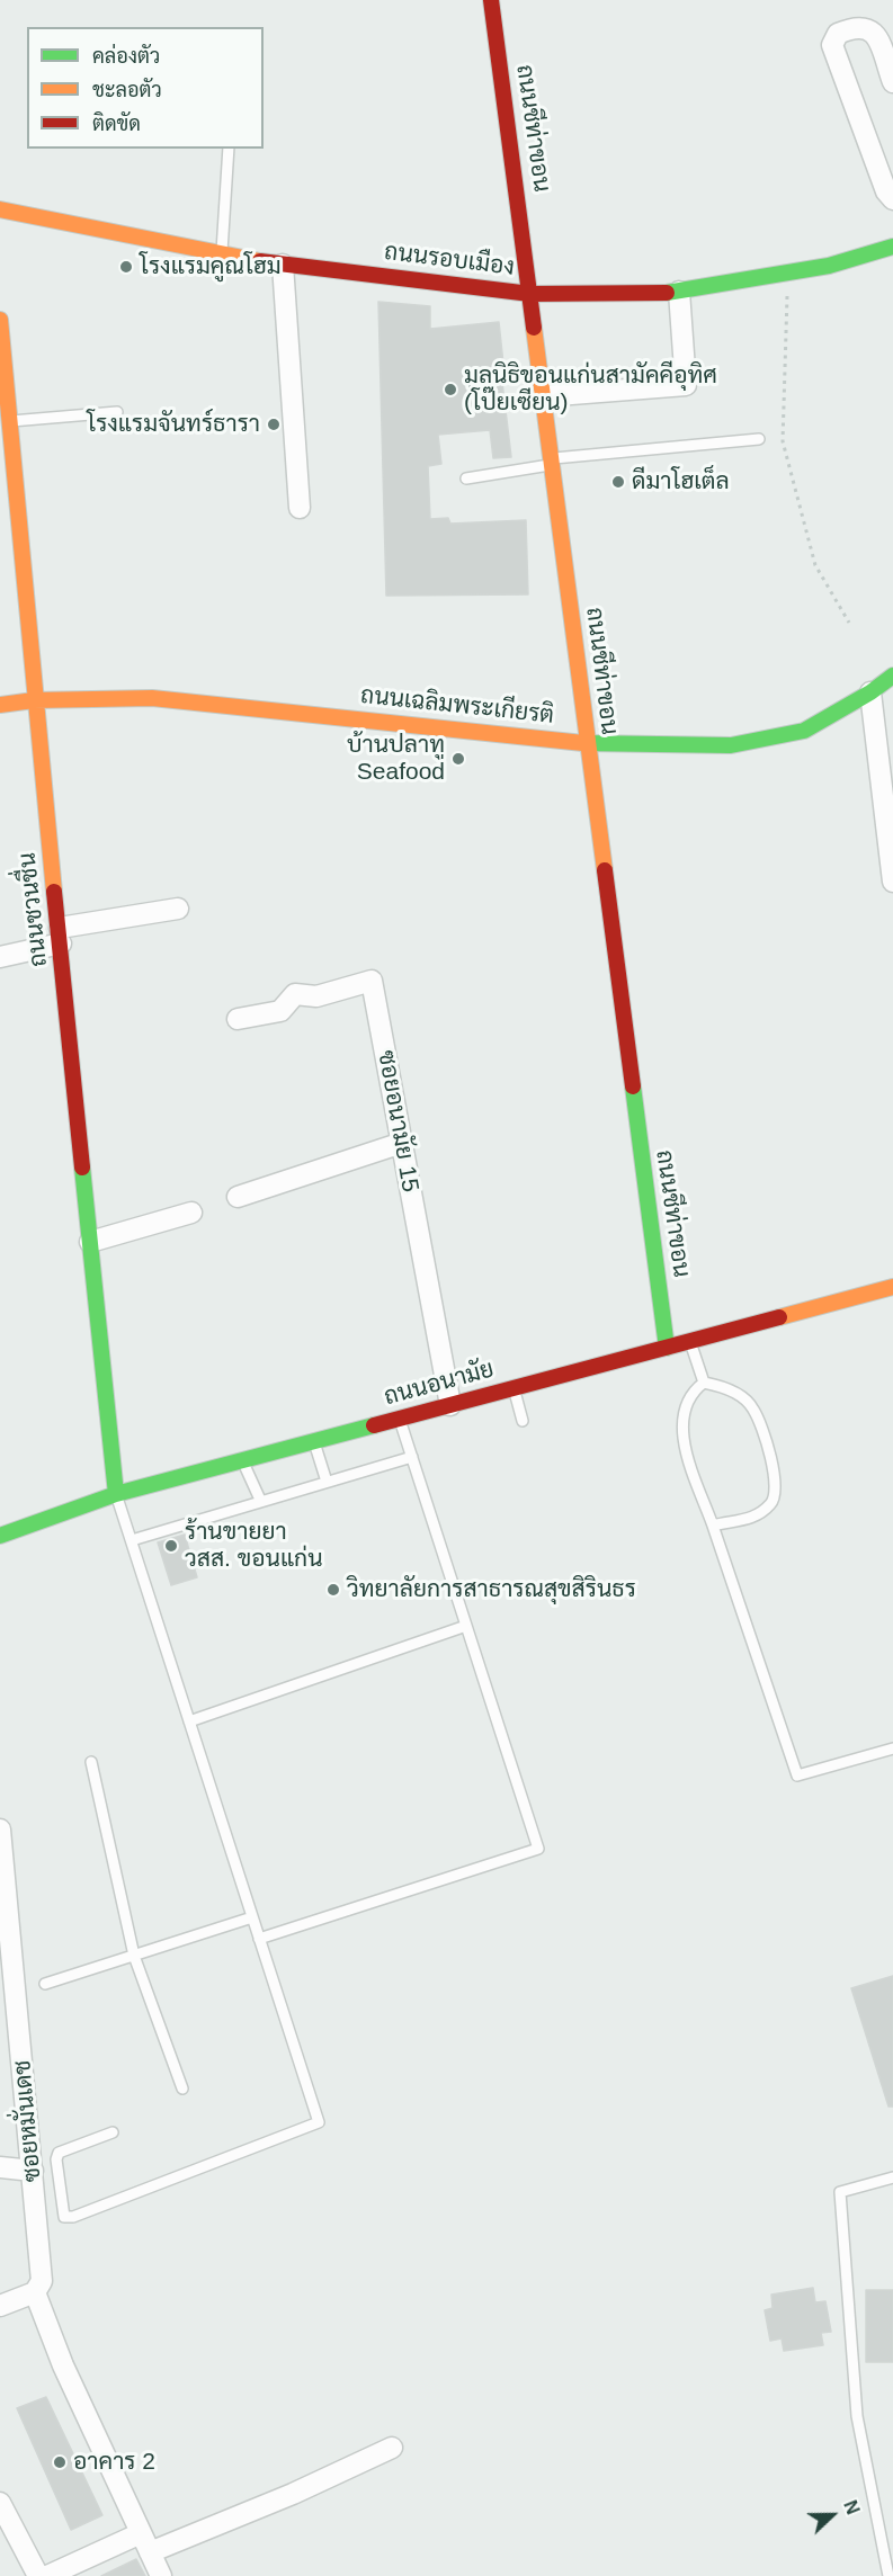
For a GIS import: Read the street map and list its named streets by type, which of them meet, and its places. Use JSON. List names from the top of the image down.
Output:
{
  "streets": {
    "street": [
      "ถนนชีท่าขอน",
      "ถนนรอบเมือง",
      "ถนนเฉลิมพระเกียรติ",
      "ถนนชวนชื่น",
      "ซอยอนามัย 15",
      "ถนนอนามัย",
      "ซอยหมั่นเดช"
    ]
  },
  "crossings": [
    ["ถนนชีท่าขอน", "ถนนรอบเมือง"],
    ["ถนนชีท่าขอน", "ถนนเฉลิมพระเกียรติ"],
    ["ถนนชีท่าขอน", "ถนนอนามัย"],
    ["ถนนเฉลิมพระเกียรติ", "ถนนชวนชื่น"],
    ["ถนนชวนชื่น", "ถนนอนามัย"],
    ["ซอยอนามัย 15", "ถนนอนามัย"]
  ],
  "places": [
    "โรงแรมคูณโฮม",
    "มูลนิธิขอนแก่นสามัคคีอุทิศ (โป๊ยเซียน)",
    "โรงแรมจันทร์ธารา",
    "ดีมาโฮเต็ล",
    "บ้านปลาทู Seafood",
    "ร้านขายยา วสส. ขอนแก่น",
    "วิทยาลัยการสาธารณสุขสิรินธร",
    "อาคาร 2"
  ],
  "legend": ["คล่องตัว", "ชะลอตัว", "ติดขัด"],
  "north": "right"
}
